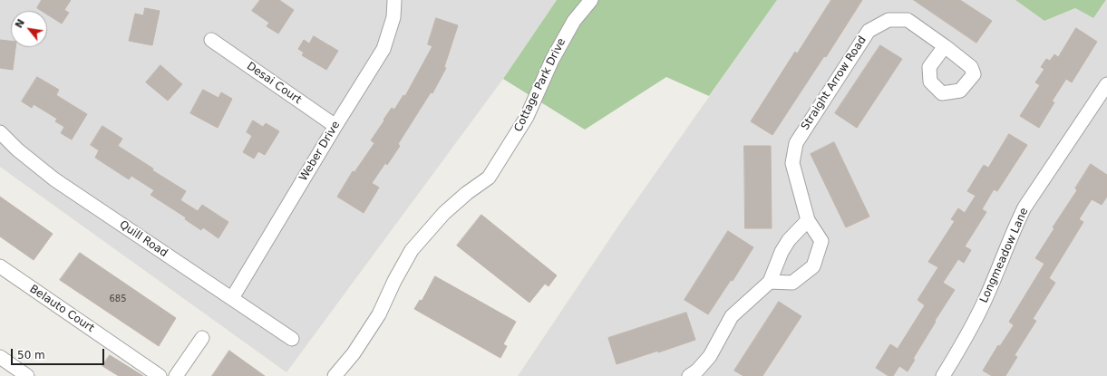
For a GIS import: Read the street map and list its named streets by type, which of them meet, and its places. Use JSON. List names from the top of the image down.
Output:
{
  "streets": {
    "street": [
      "Desai Court",
      "Straight Arrow Road",
      "Cottage Park Drive",
      "Weber Drive",
      "Quill Road",
      "Longmeadow Lane",
      "Belauto Court"
    ]
  },
  "crossings": [
    ["Desai Court", "Weber Drive"],
    ["Weber Drive", "Quill Road"]
  ],
  "house_numbers": ["685"],
  "scale_bar": "50 m",
  "north": "top left"
}
